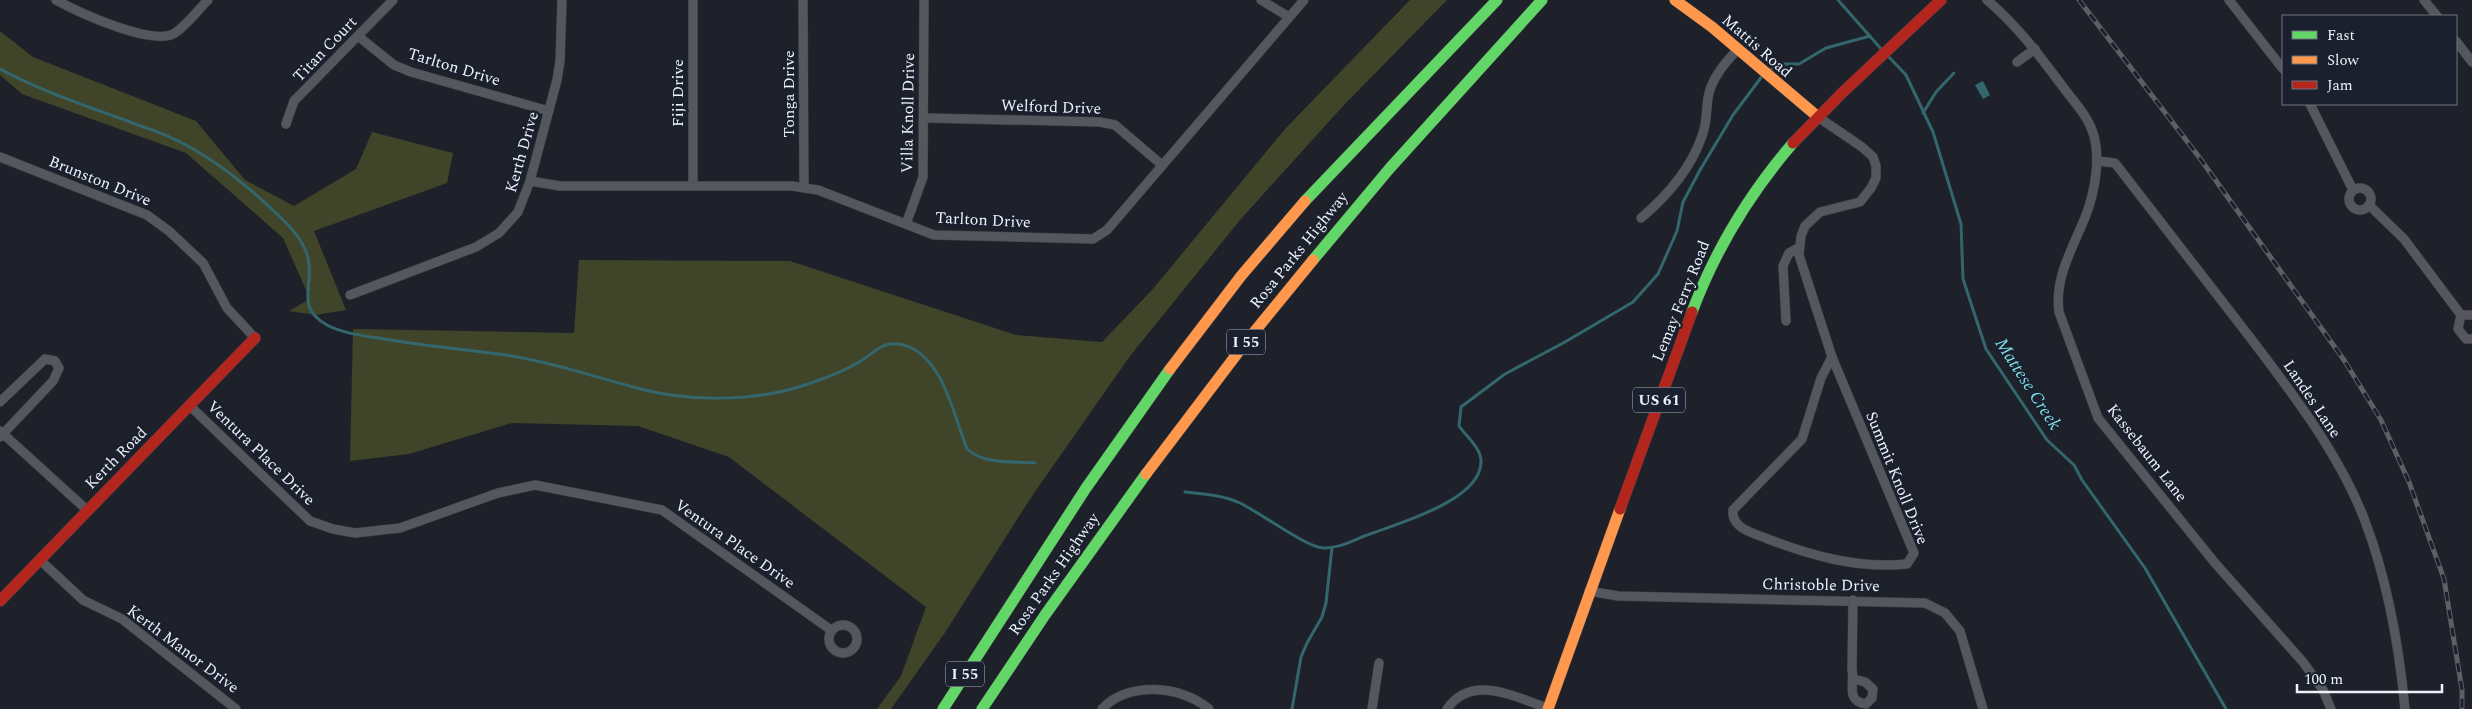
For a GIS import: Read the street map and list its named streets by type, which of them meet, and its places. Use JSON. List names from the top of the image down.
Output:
{
  "streets": {
    "main road": [
      "Mattis Road",
      "Rosa Parks Highway",
      "Lemay Ferry Road",
      "I 55",
      "US 61",
      "Kerth Road"
    ],
    "street": [
      "Titan Court",
      "Tarlton Drive",
      "Fiji Drive",
      "Tonga Drive",
      "Welford Drive",
      "Villa Knoll Drive",
      "Kerth Drive",
      "Brunston Drive",
      "Landes Lane",
      "Ventura Place Drive",
      "Kassebaum Lane",
      "Summit Knoll Drive",
      "Christoble Drive",
      "Kerth Manor Drive"
    ]
  },
  "crossings": [
    ["Mattis Road", "Lemay Ferry Road"],
    ["Mattis Road", "Summit Knoll Drive"],
    ["Titan Court", "Tarlton Drive"],
    ["Tarlton Drive", "Fiji Drive"],
    ["Tarlton Drive", "Tonga Drive"],
    ["Tarlton Drive", "Welford Drive"],
    ["Tarlton Drive", "Villa Knoll Drive"],
    ["Tarlton Drive", "Kerth Drive"],
    ["Welford Drive", "Villa Knoll Drive"],
    ["Brunston Drive", "Kerth Road"],
    ["Lemay Ferry Road", "Summit Knoll Drive"],
    ["Lemay Ferry Road", "Christoble Drive"],
    ["Landes Lane", "Kassebaum Lane"],
    ["Ventura Place Drive", "Kerth Road"],
    ["Kerth Road", "Kerth Manor Drive"]
  ],
  "water": ["Mattese Creek"],
  "legend": ["Fast", "Slow", "Jam"],
  "scale_bar": "100 m"
}
